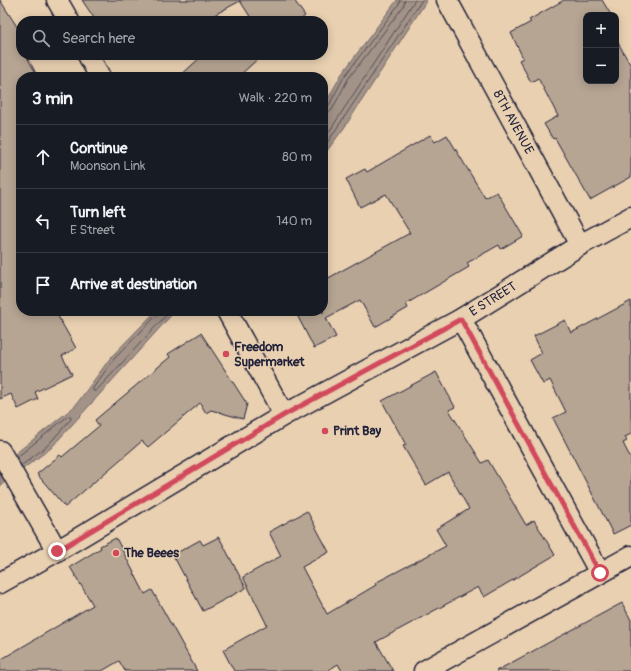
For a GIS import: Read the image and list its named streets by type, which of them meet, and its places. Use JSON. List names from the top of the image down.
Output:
{
  "streets": {
    "street": ["8TH AVENUE", "E STREET"]
  },
  "crossings": [
    ["8TH AVENUE", "E STREET"]
  ],
  "places": ["Freedom Supermarket", "Print Bay", "The Beees"],
  "page": {
    "map_buttons": ["+", "−"],
    "search": "Search here",
    "heading": ["3 min", "Walk · 220 m"],
    "list": [
      ["Continue", "Moonson Link", "80 m"],
      ["Turn left", "E Street", "140 m"],
      "Arrive at destination"
    ]
  }
}
